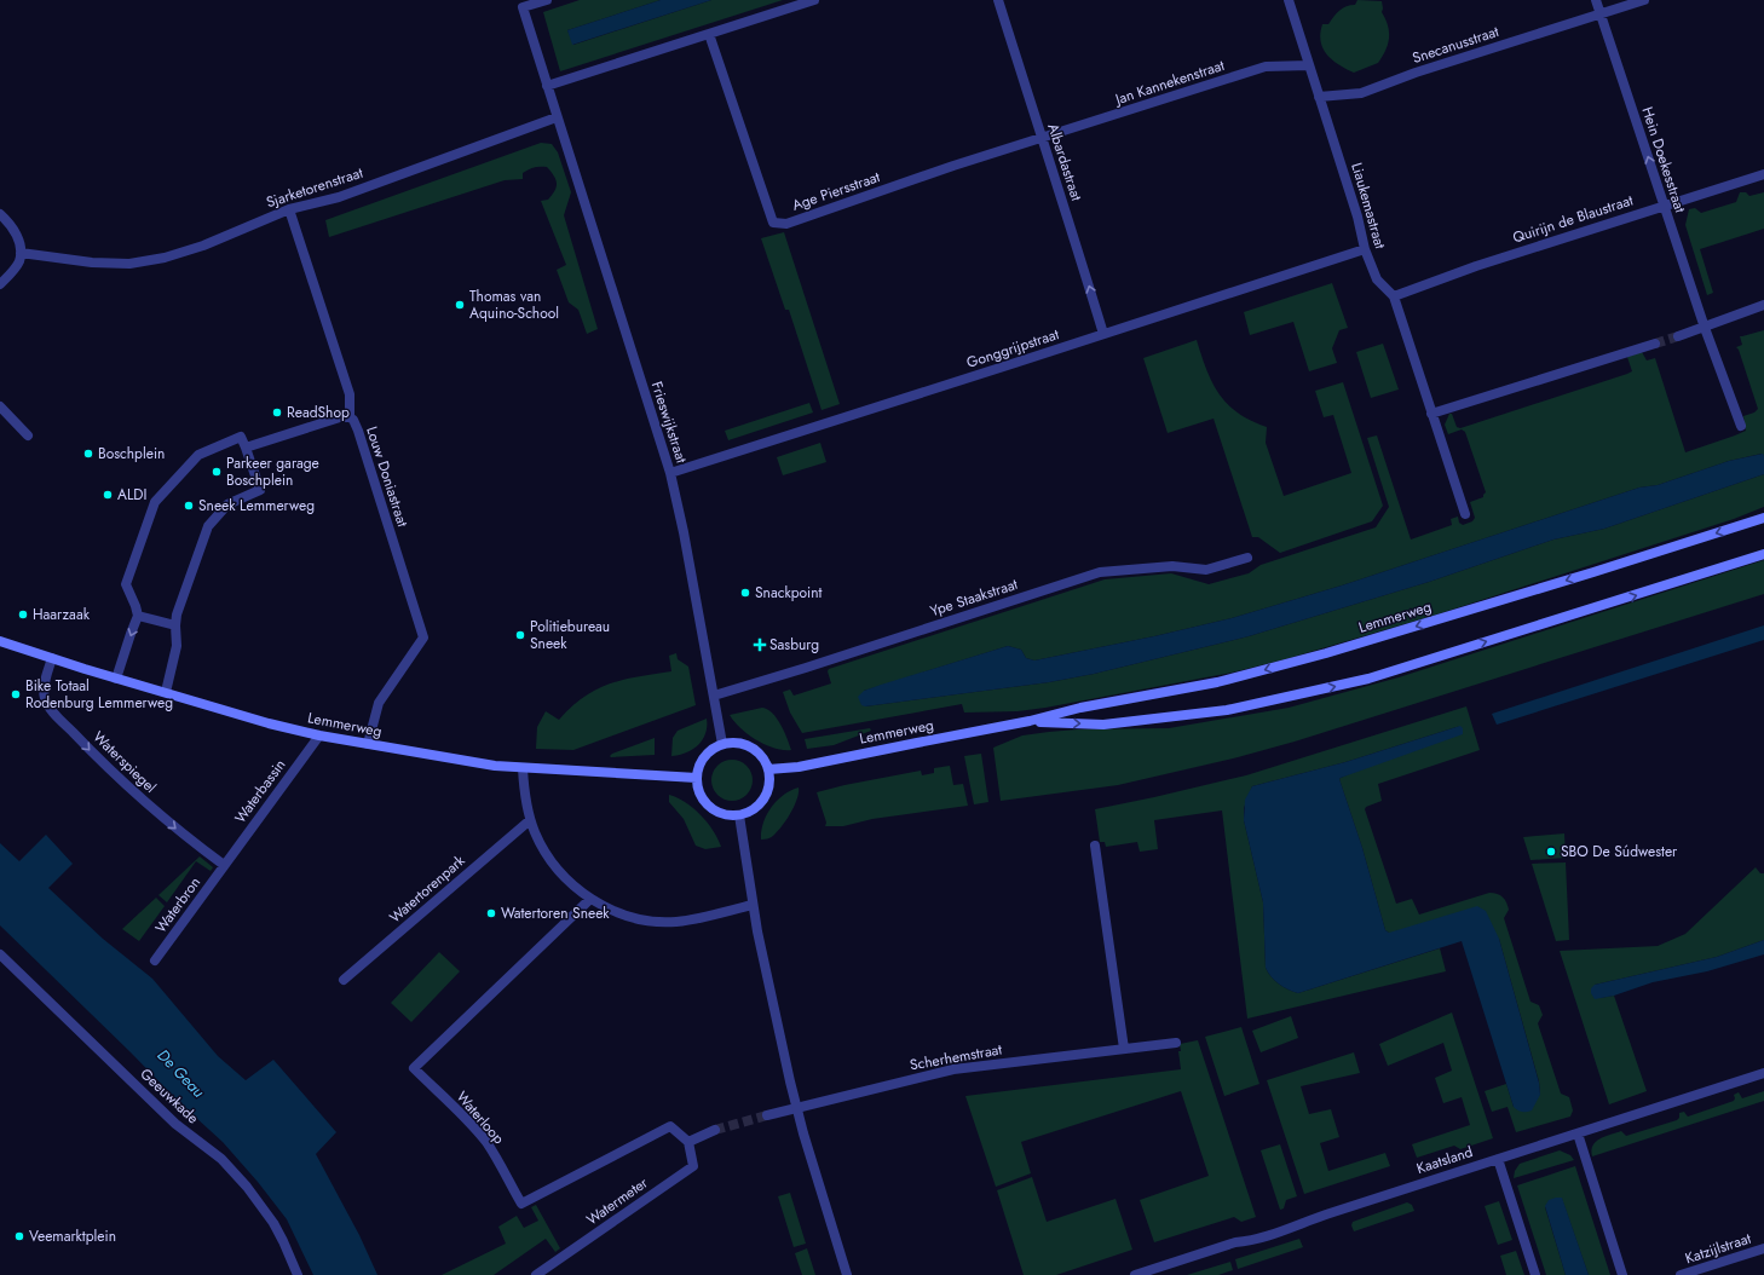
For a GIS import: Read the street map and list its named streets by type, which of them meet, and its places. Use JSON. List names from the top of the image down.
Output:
{
  "streets": {
    "main road": ["Lemmerweg"],
    "street": [
      "Snecanusstraat",
      "Jan Kannekenstraat",
      "Hein Doekesstraat",
      "Albardastraat",
      "Sjarketorenstraat",
      "Age Piersstraat",
      "Liaukemastraat",
      "Quirijn de Blaustraat",
      "Gonggrijpstraat",
      "Frieswijkstraat",
      "Louw Doniastraat",
      "Ype Staakstraat",
      "Waterspiegel",
      "Waterbassin",
      "Watertorenpark",
      "Waterbron",
      "Scherhemstraat",
      "Geeuwkade",
      "Waterloop",
      "Kaatsland",
      "Watermeter",
      "Katzijlstraat"
    ]
  },
  "crossings": [
    ["Snecanusstraat", "Hein Doekesstraat"],
    ["Snecanusstraat", "Liaukemastraat"],
    ["Jan Kannekenstraat", "Albardastraat"],
    ["Jan Kannekenstraat", "Age Piersstraat"],
    ["Jan Kannekenstraat", "Liaukemastraat"],
    ["Hein Doekesstraat", "Quirijn de Blaustraat"],
    ["Albardastraat", "Age Piersstraat"],
    ["Albardastraat", "Gonggrijpstraat"],
    ["Sjarketorenstraat", "Frieswijkstraat"],
    ["Sjarketorenstraat", "Louw Doniastraat"],
    ["Liaukemastraat", "Quirijn de Blaustraat"],
    ["Liaukemastraat", "Gonggrijpstraat"],
    ["Gonggrijpstraat", "Frieswijkstraat"],
    ["Frieswijkstraat", "Ype Staakstraat"],
    ["Frieswijkstraat", "Lemmerweg"],
    ["Louw Doniastraat", "Lemmerweg"],
    ["Lemmerweg", "Waterspiegel"],
    ["Lemmerweg", "Waterbassin"],
    ["Waterspiegel", "Waterbassin"],
    ["Waterspiegel", "Waterbron"],
    ["Waterbassin", "Waterbron"],
    ["Waterloop", "Watermeter"]
  ],
  "one_way": ["Hein Doekesstraat", "Albardastraat", "Waterspiegel"],
  "water": ["De Geau"],
  "places": {
    "other": [
      "Thomas van Aquino-School",
      "ReadShop",
      "Boschplein",
      "Parkeer garage Boschplein",
      "ALDI",
      "Sneek Lemmerweg",
      "Snackpoint",
      "Haarzaak",
      "Politiebureau Sneek",
      "Bike Totaal Rodenburg Lemmerweg",
      "SBO De Súdwester",
      "Watertoren Sneek",
      "Veemarktplein"
    ],
    "health": ["Sasburg"]
  }
}
